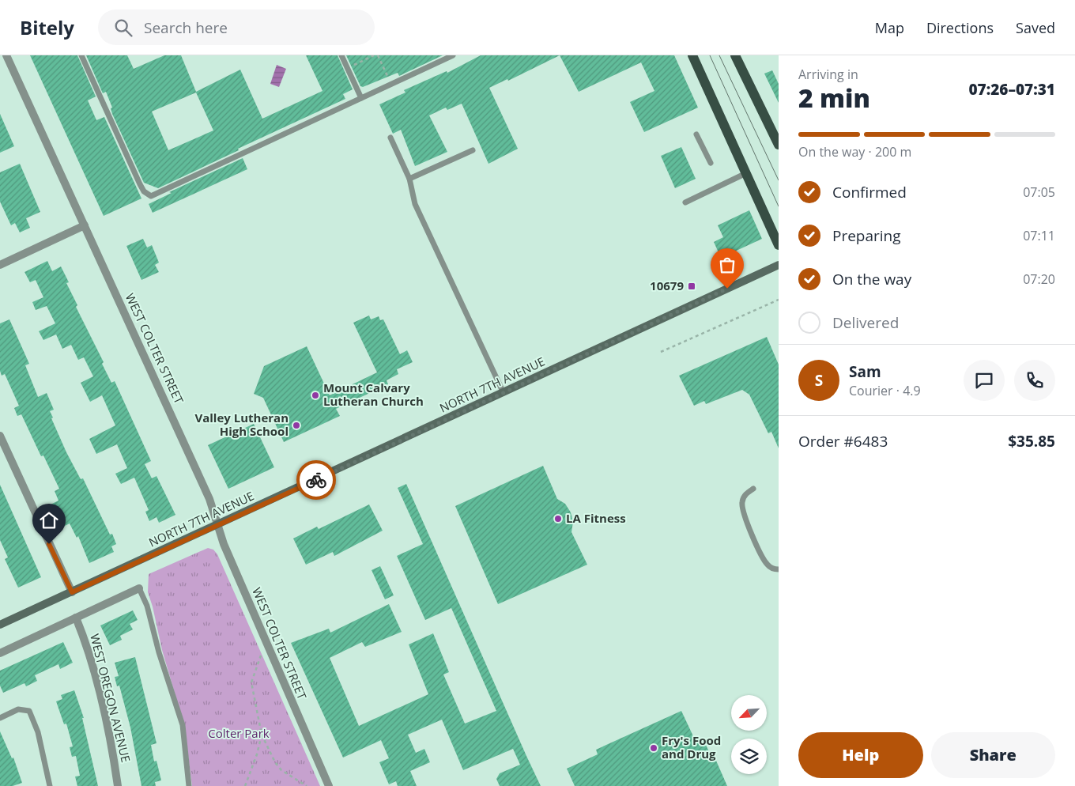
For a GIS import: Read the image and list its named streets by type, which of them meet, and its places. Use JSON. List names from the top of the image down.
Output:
{
  "streets": {
    "main road": ["NORTH 7TH AVENUE"],
    "street": ["WEST COLTER STREET", "WEST OREGON AVENUE"]
  },
  "crossings": [
    ["WEST COLTER STREET", "NORTH 7TH AVENUE"]
  ],
  "parks": ["Colter Park"],
  "places": {
    "transit": ["10679"],
    "other": [
      "Mount Calvary Lutheran Church",
      "Valley Lutheran High School",
      "LA Fitness",
      "Fry's Food and Drug"
    ]
  },
  "north": "bottom left",
  "page": {
    "header": "Bitely",
    "search": "Search here",
    "nav": ["Map", "Directions", "Saved"],
    "heading": ["2 min", "Arriving in", "07:26–07:31"],
    "panel": [
      "Sam",
      "Courier · 4.9",
      "Order #6483",
      "$35.85"
    ],
    "bar": "On the way · 200 m",
    "list": [
      ["Confirmed", "07:05"],
      ["Preparing", "07:11"],
      ["On the way", "07:20"],
      "Delivered"
    ],
    "round": "S",
    "buttons": ["Help", "Share"]
  }
}
